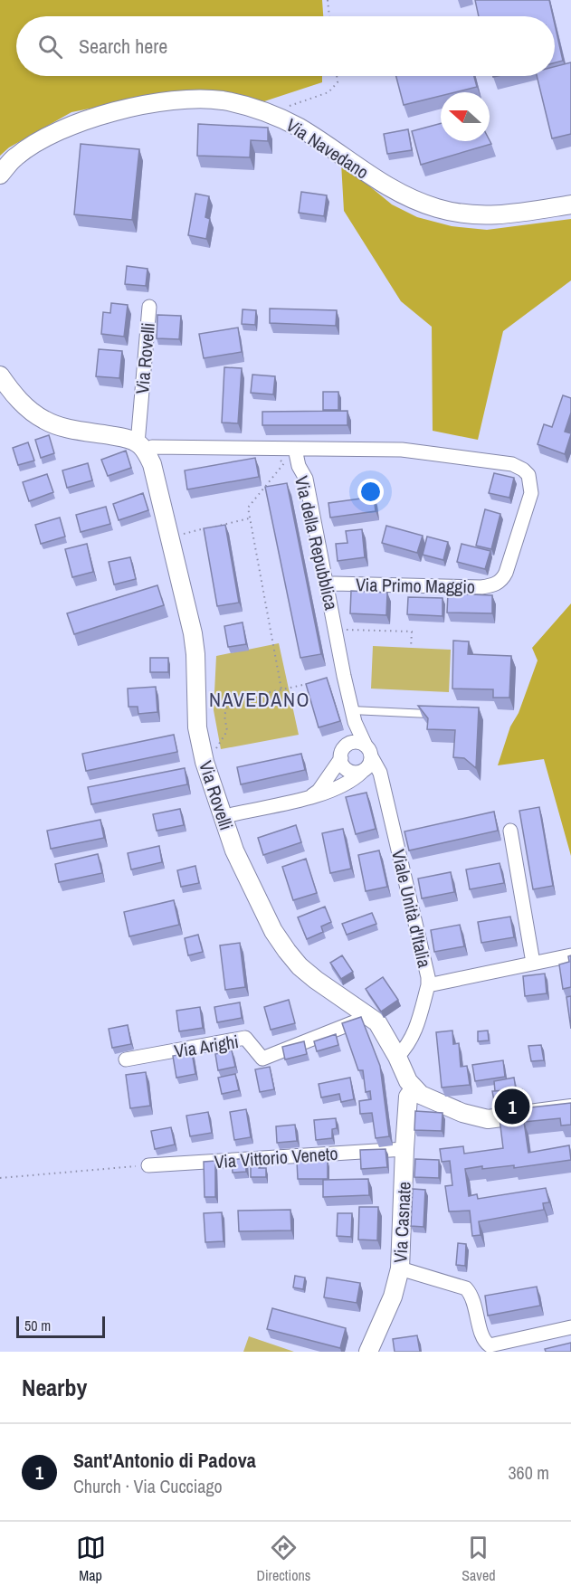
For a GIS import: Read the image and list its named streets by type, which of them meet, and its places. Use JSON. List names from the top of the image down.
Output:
{
  "streets": {
    "street": [
      "Via Navedano",
      "Via Rovelli",
      "Via della Repubblica",
      "Via Primo Maggio",
      "Viale Unità d'Italia",
      "Via Arighi",
      "Via Vittorio Veneto",
      "Via Casnate"
    ]
  },
  "crossings": [
    ["Via Rovelli", "Viale Unità d'Italia"],
    ["Via Rovelli", "Via Arighi"],
    ["Via Rovelli", "Via Casnate"],
    ["Via della Repubblica", "Via Primo Maggio"],
    ["Via della Repubblica", "Viale Unità d'Italia"],
    ["Via Vittorio Veneto", "Via Casnate"]
  ],
  "districts": ["NAVEDANO"],
  "scale_bar": "50 m",
  "north": "left",
  "page": {
    "search": "Search here",
    "pins": "1",
    "scale": "50 m",
    "heading": "Nearby",
    "list": [
      {
        "mark": "1",
        "name": "Sant'Antonio di Padova",
        "note": "Church · Via Cucciago",
        "value": "360 m"
      }
    ],
    "nav": ["Map", "Directions", "Saved"]
  }
}
